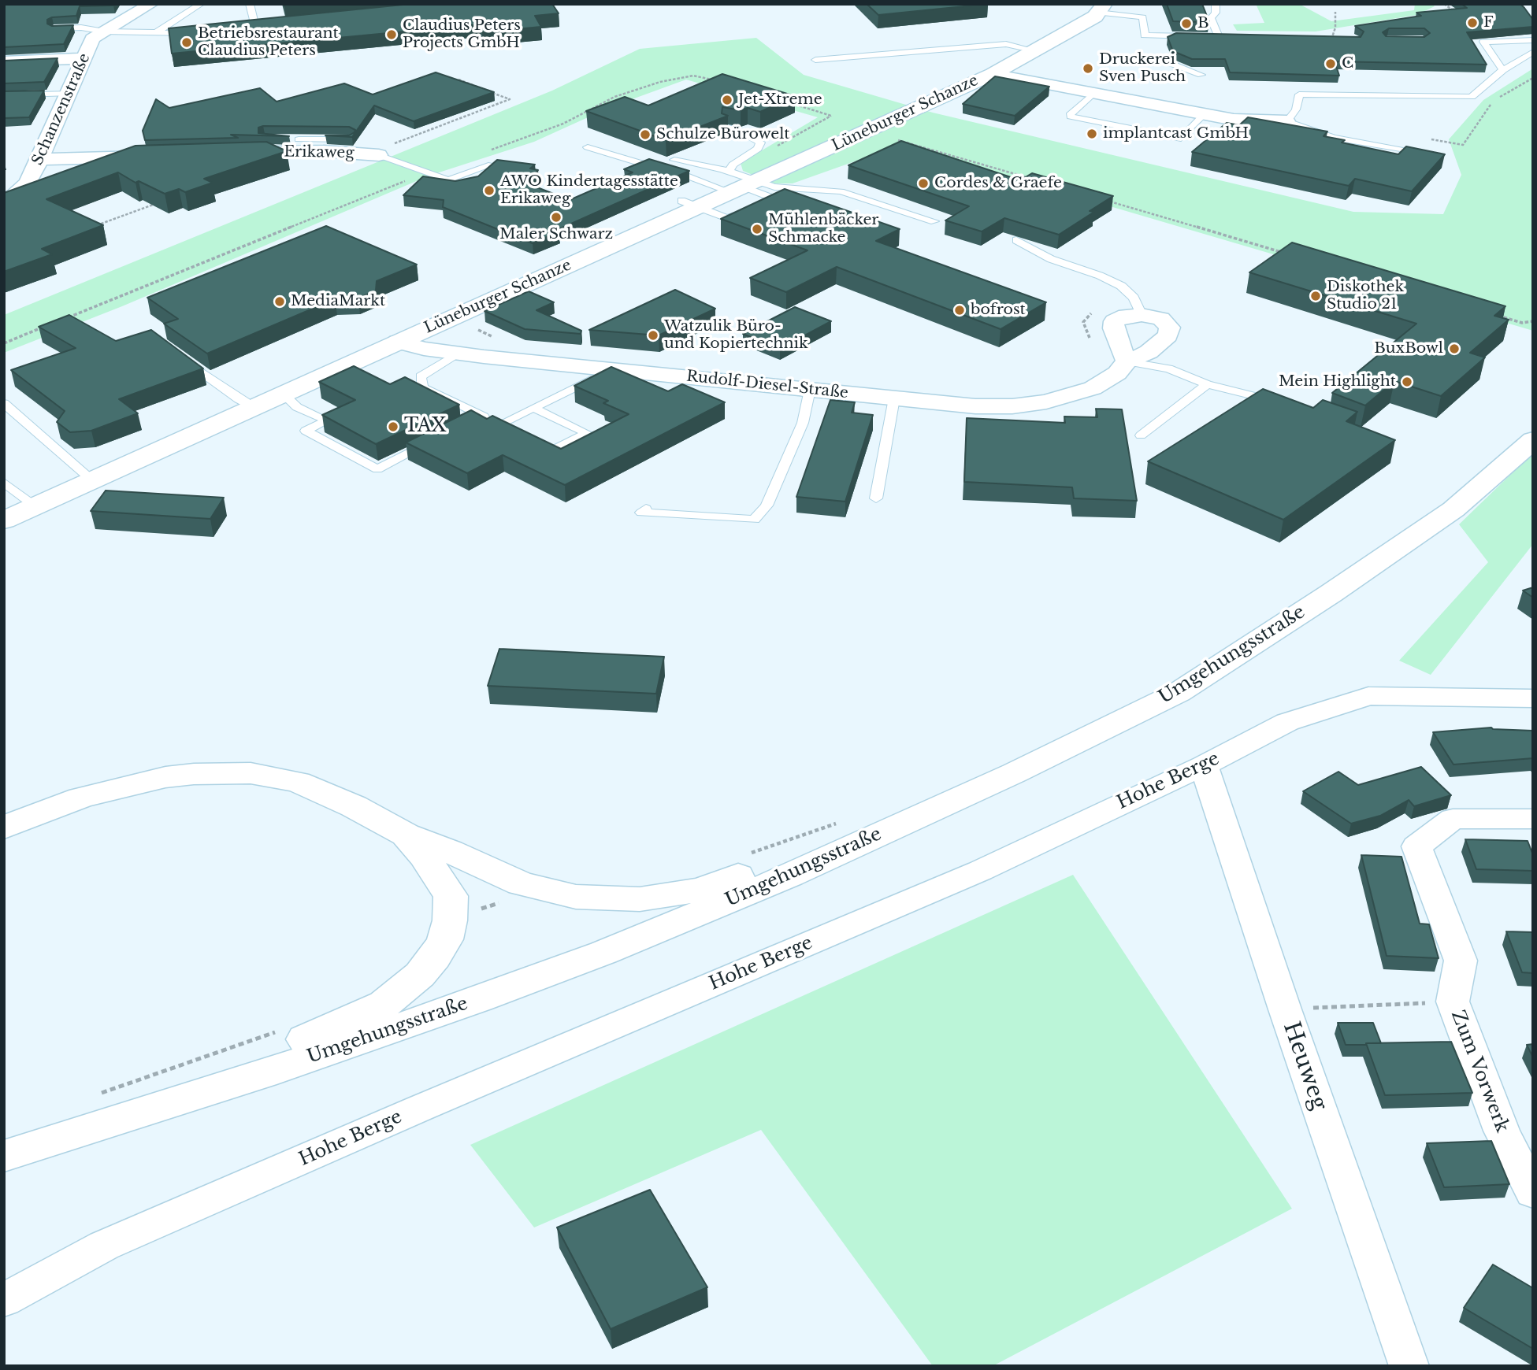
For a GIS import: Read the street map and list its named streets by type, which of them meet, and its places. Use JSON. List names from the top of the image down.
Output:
{
  "streets": {
    "main road": ["Lüneburger Schanze", "Umgehungsstraße"],
    "street": [
      "Schanzenstraße",
      "Erikaweg",
      "Rudolf-Diesel-Straße",
      "Hohe Berge",
      "Heuweg",
      "Zum Vorwerk"
    ]
  },
  "crossings": [
    ["Lüneburger Schanze", "Rudolf-Diesel-Straße"],
    ["Hohe Berge", "Heuweg"]
  ],
  "places": [
    "F",
    "B",
    "Claudius Peters Projects GmbH",
    "Betriebsrestaurant Claudius Peters",
    "C",
    "Druckerei Sven Pusch",
    "Jet-Xtreme",
    "implantcast GmbH",
    "Schulze Bürowelt",
    "Cordes & Graefe",
    "AWO Kindertagesstätte Erikaweg",
    "Maler Schwarz",
    "Mühlenbäcker Schmacke",
    "Diskothek Studio 21",
    "MediaMarkt",
    "bofrost",
    "Watzulik Büro- und Kopiertechnik",
    "BuxBowl",
    "Mein Highlight",
    "TAX"
  ]
}
